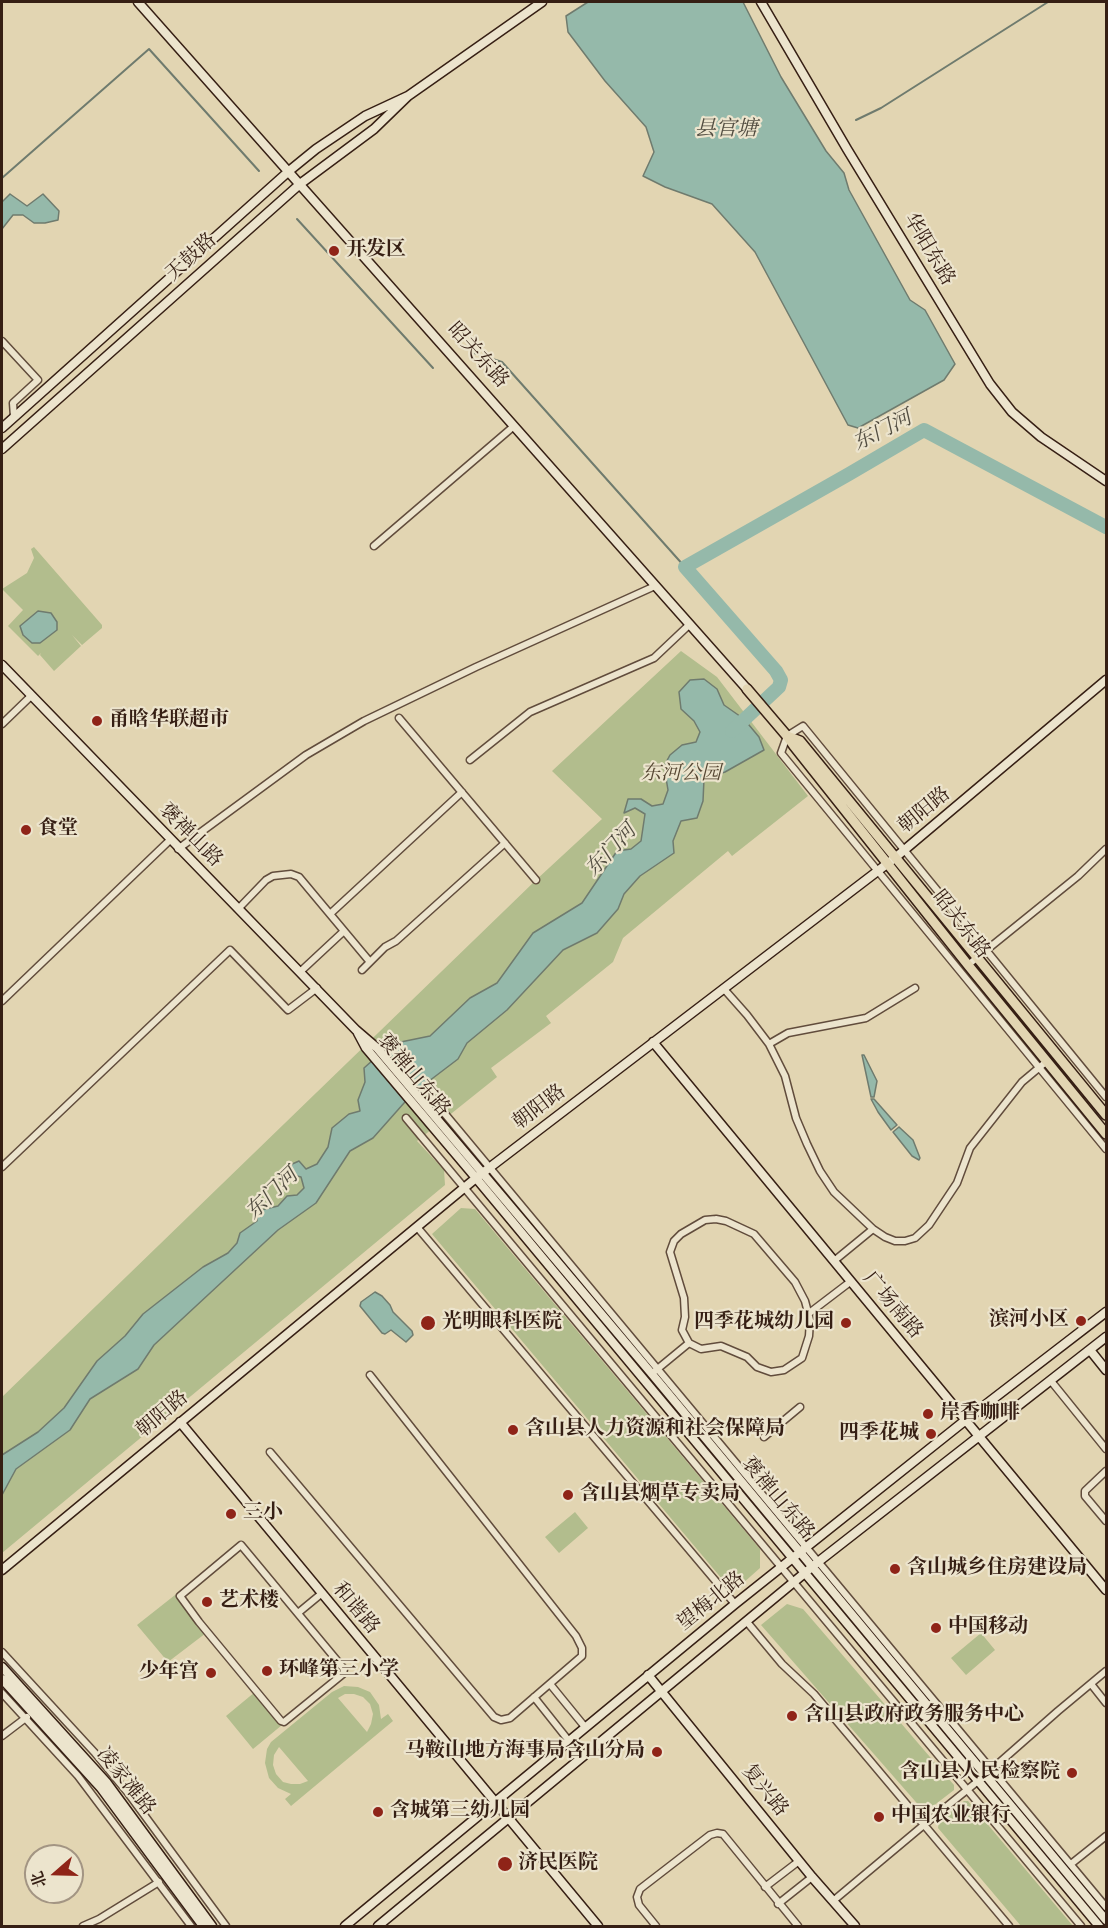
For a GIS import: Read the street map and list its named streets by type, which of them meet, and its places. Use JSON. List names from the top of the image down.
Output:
{
  "streets": {
    "main road": [
      "华阳东路",
      "天鼓路",
      "昭关东路",
      "朝阳路",
      "褒禅山路",
      "褒禅山东路",
      "广场南路",
      "望梅北路",
      "和谐路",
      "凌家滩路",
      "复兴路"
    ]
  },
  "crossings": [
    ["天鼓路", "昭关东路"],
    ["昭关东路", "朝阳路"],
    ["朝阳路", "褒禅山东路"],
    ["朝阳路", "广场南路"],
    ["朝阳路", "和谐路"],
    ["褒禅山路", "褒禅山东路"],
    ["褒禅山东路", "望梅北路"],
    ["广场南路", "望梅北路"],
    ["望梅北路", "和谐路"],
    ["望梅北路", "复兴路"]
  ],
  "water": ["县官塘", "东门河"],
  "parks": ["东河公园"],
  "places": [
    "开发区",
    "甬晗华联超市",
    "食堂",
    "滨河小区",
    "光明眼科医院",
    "四季花城幼儿园",
    "岸香咖啡",
    "含山县人力资源和社会保障局",
    "四季花城",
    "含山县烟草专卖局",
    "三小",
    "含山城乡住房建设局",
    "艺术楼",
    "中国移动",
    "环峰第三小学",
    "少年宫",
    "含山县政府政务服务中心",
    "马鞍山地方海事局含山分局",
    "含山县人民检察院",
    "含城第三幼儿园",
    "中国农业银行",
    "济民医院"
  ],
  "north": "left"
}
